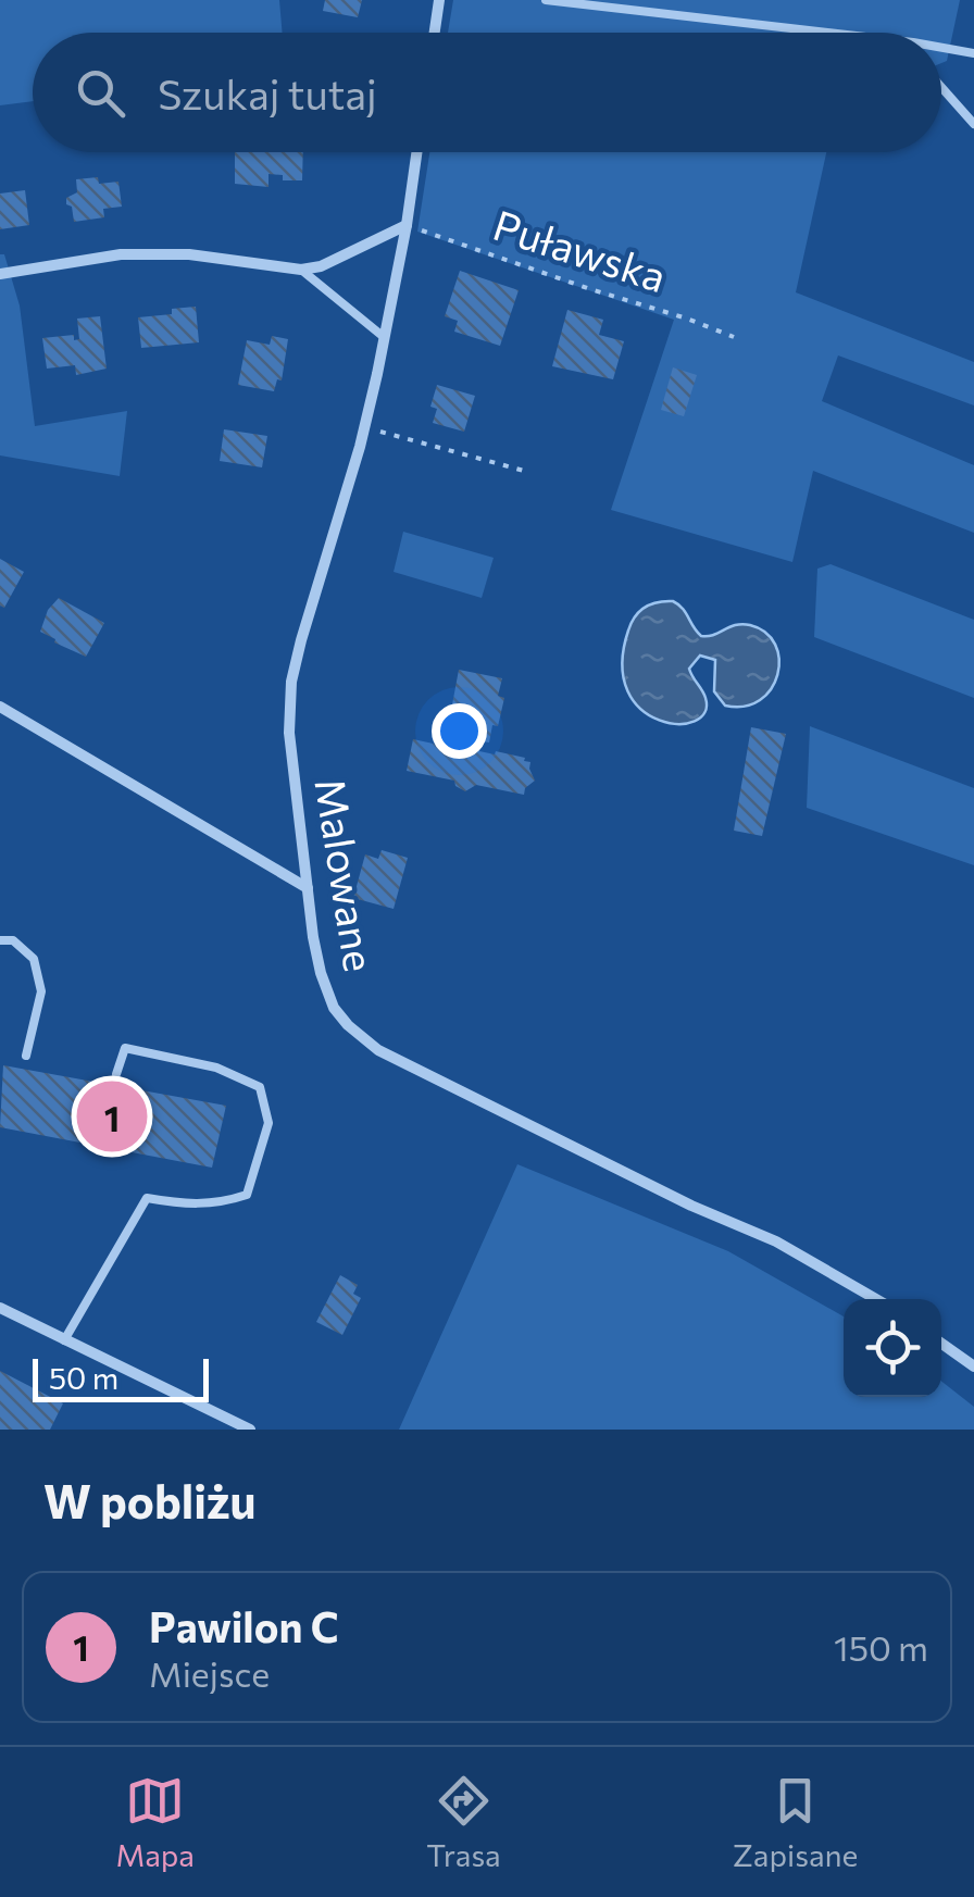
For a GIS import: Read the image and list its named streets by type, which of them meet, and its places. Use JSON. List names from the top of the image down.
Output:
{
  "streets": {
    "street": ["Malowane"],
    "path": ["Puławska"]
  },
  "crossings": [
    ["Puławska", "Malowane"]
  ],
  "scale_bar": "50 m",
  "page": {
    "search": "Szukaj tutaj",
    "pins": "1",
    "scale": "50 m",
    "heading": "W pobliżu",
    "list": [
      {
        "mark": "1",
        "name": "Pawilon C",
        "note": "Miejsce",
        "value": "150 m"
      }
    ],
    "nav": ["Mapa", "Trasa", "Zapisane"]
  }
}
